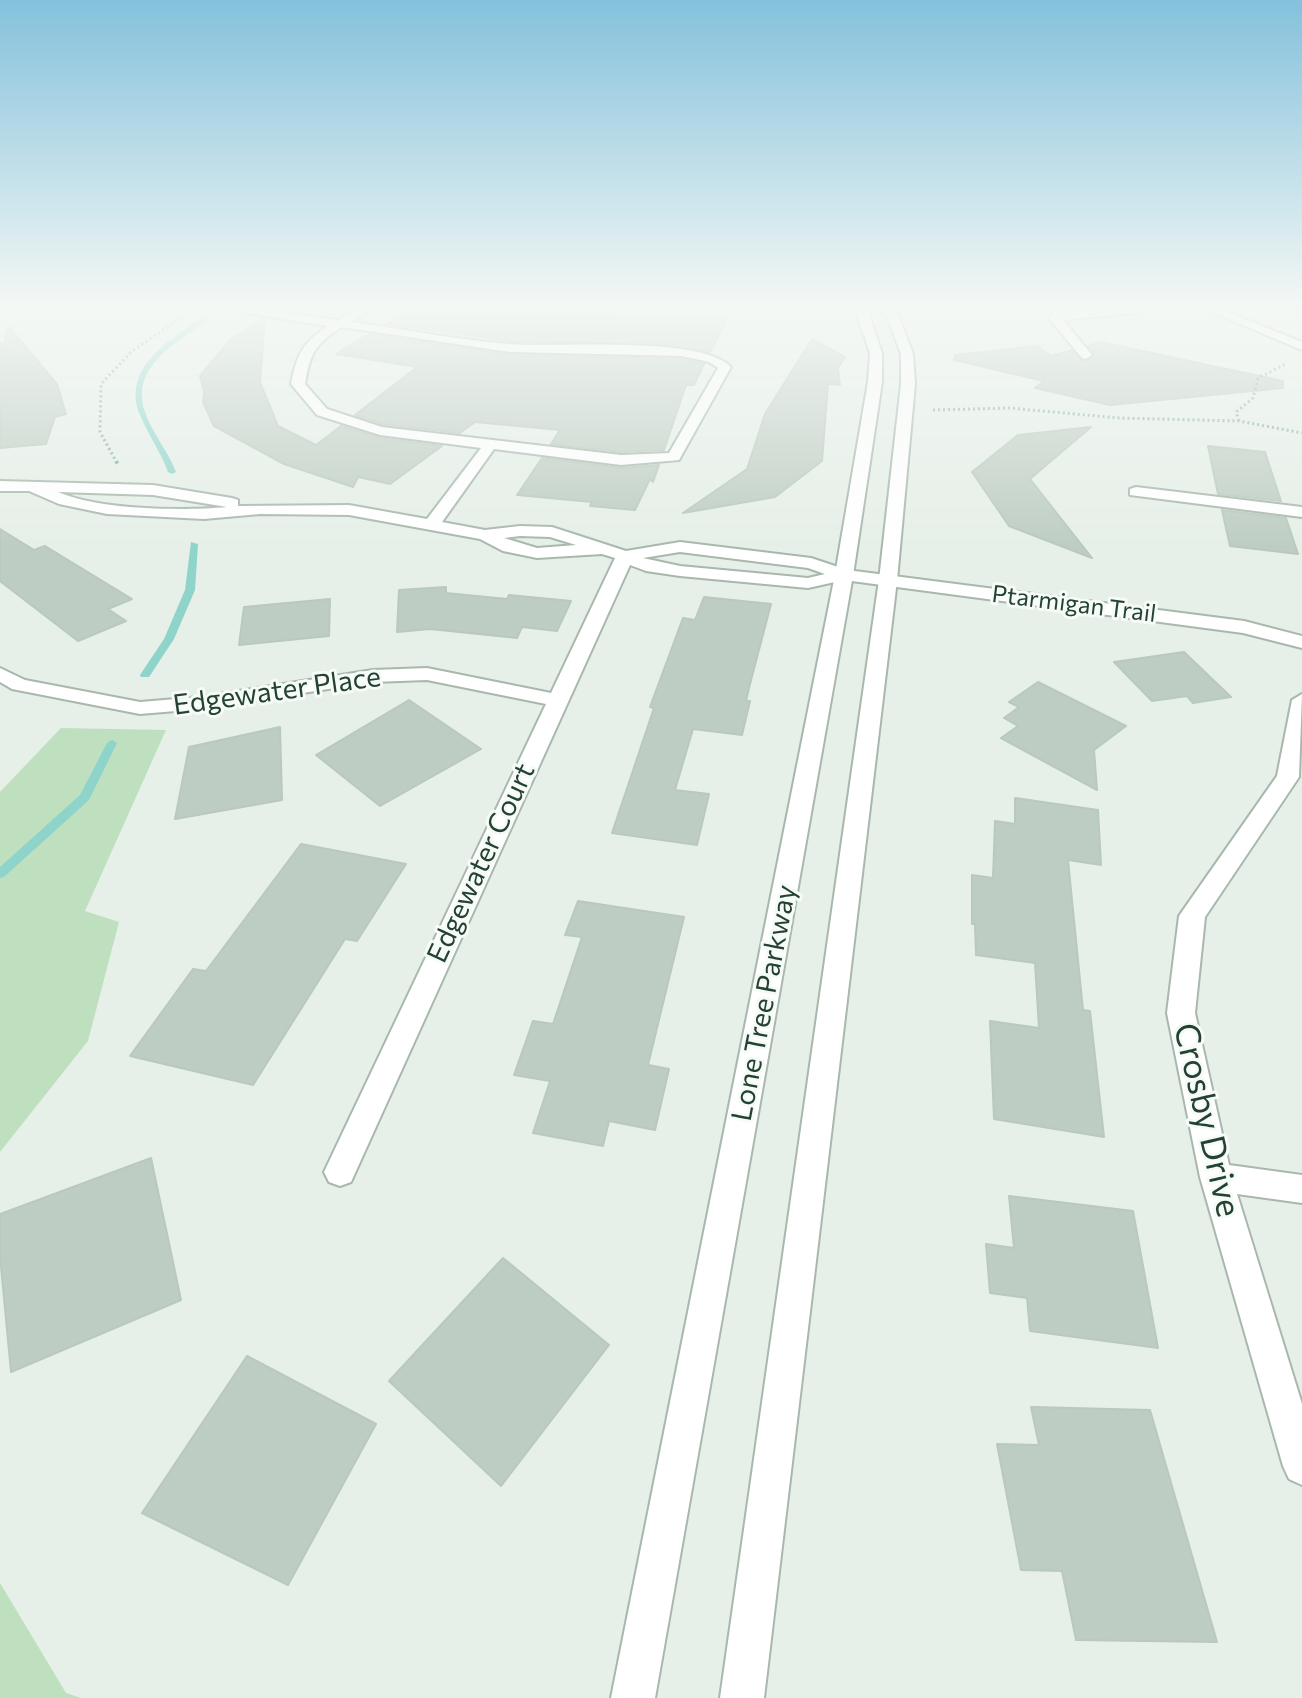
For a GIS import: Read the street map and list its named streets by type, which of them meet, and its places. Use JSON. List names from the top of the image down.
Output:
{
  "streets": {
    "street": [
      "Ptarmigan Trail",
      "Edgewater Place",
      "Edgewater Court",
      "Lone Tree Parkway",
      "Crosby Drive"
    ]
  },
  "crossings": [
    ["Ptarmigan Trail", "Edgewater Court"],
    ["Ptarmigan Trail", "Lone Tree Parkway"],
    ["Edgewater Place", "Edgewater Court"]
  ]
}
